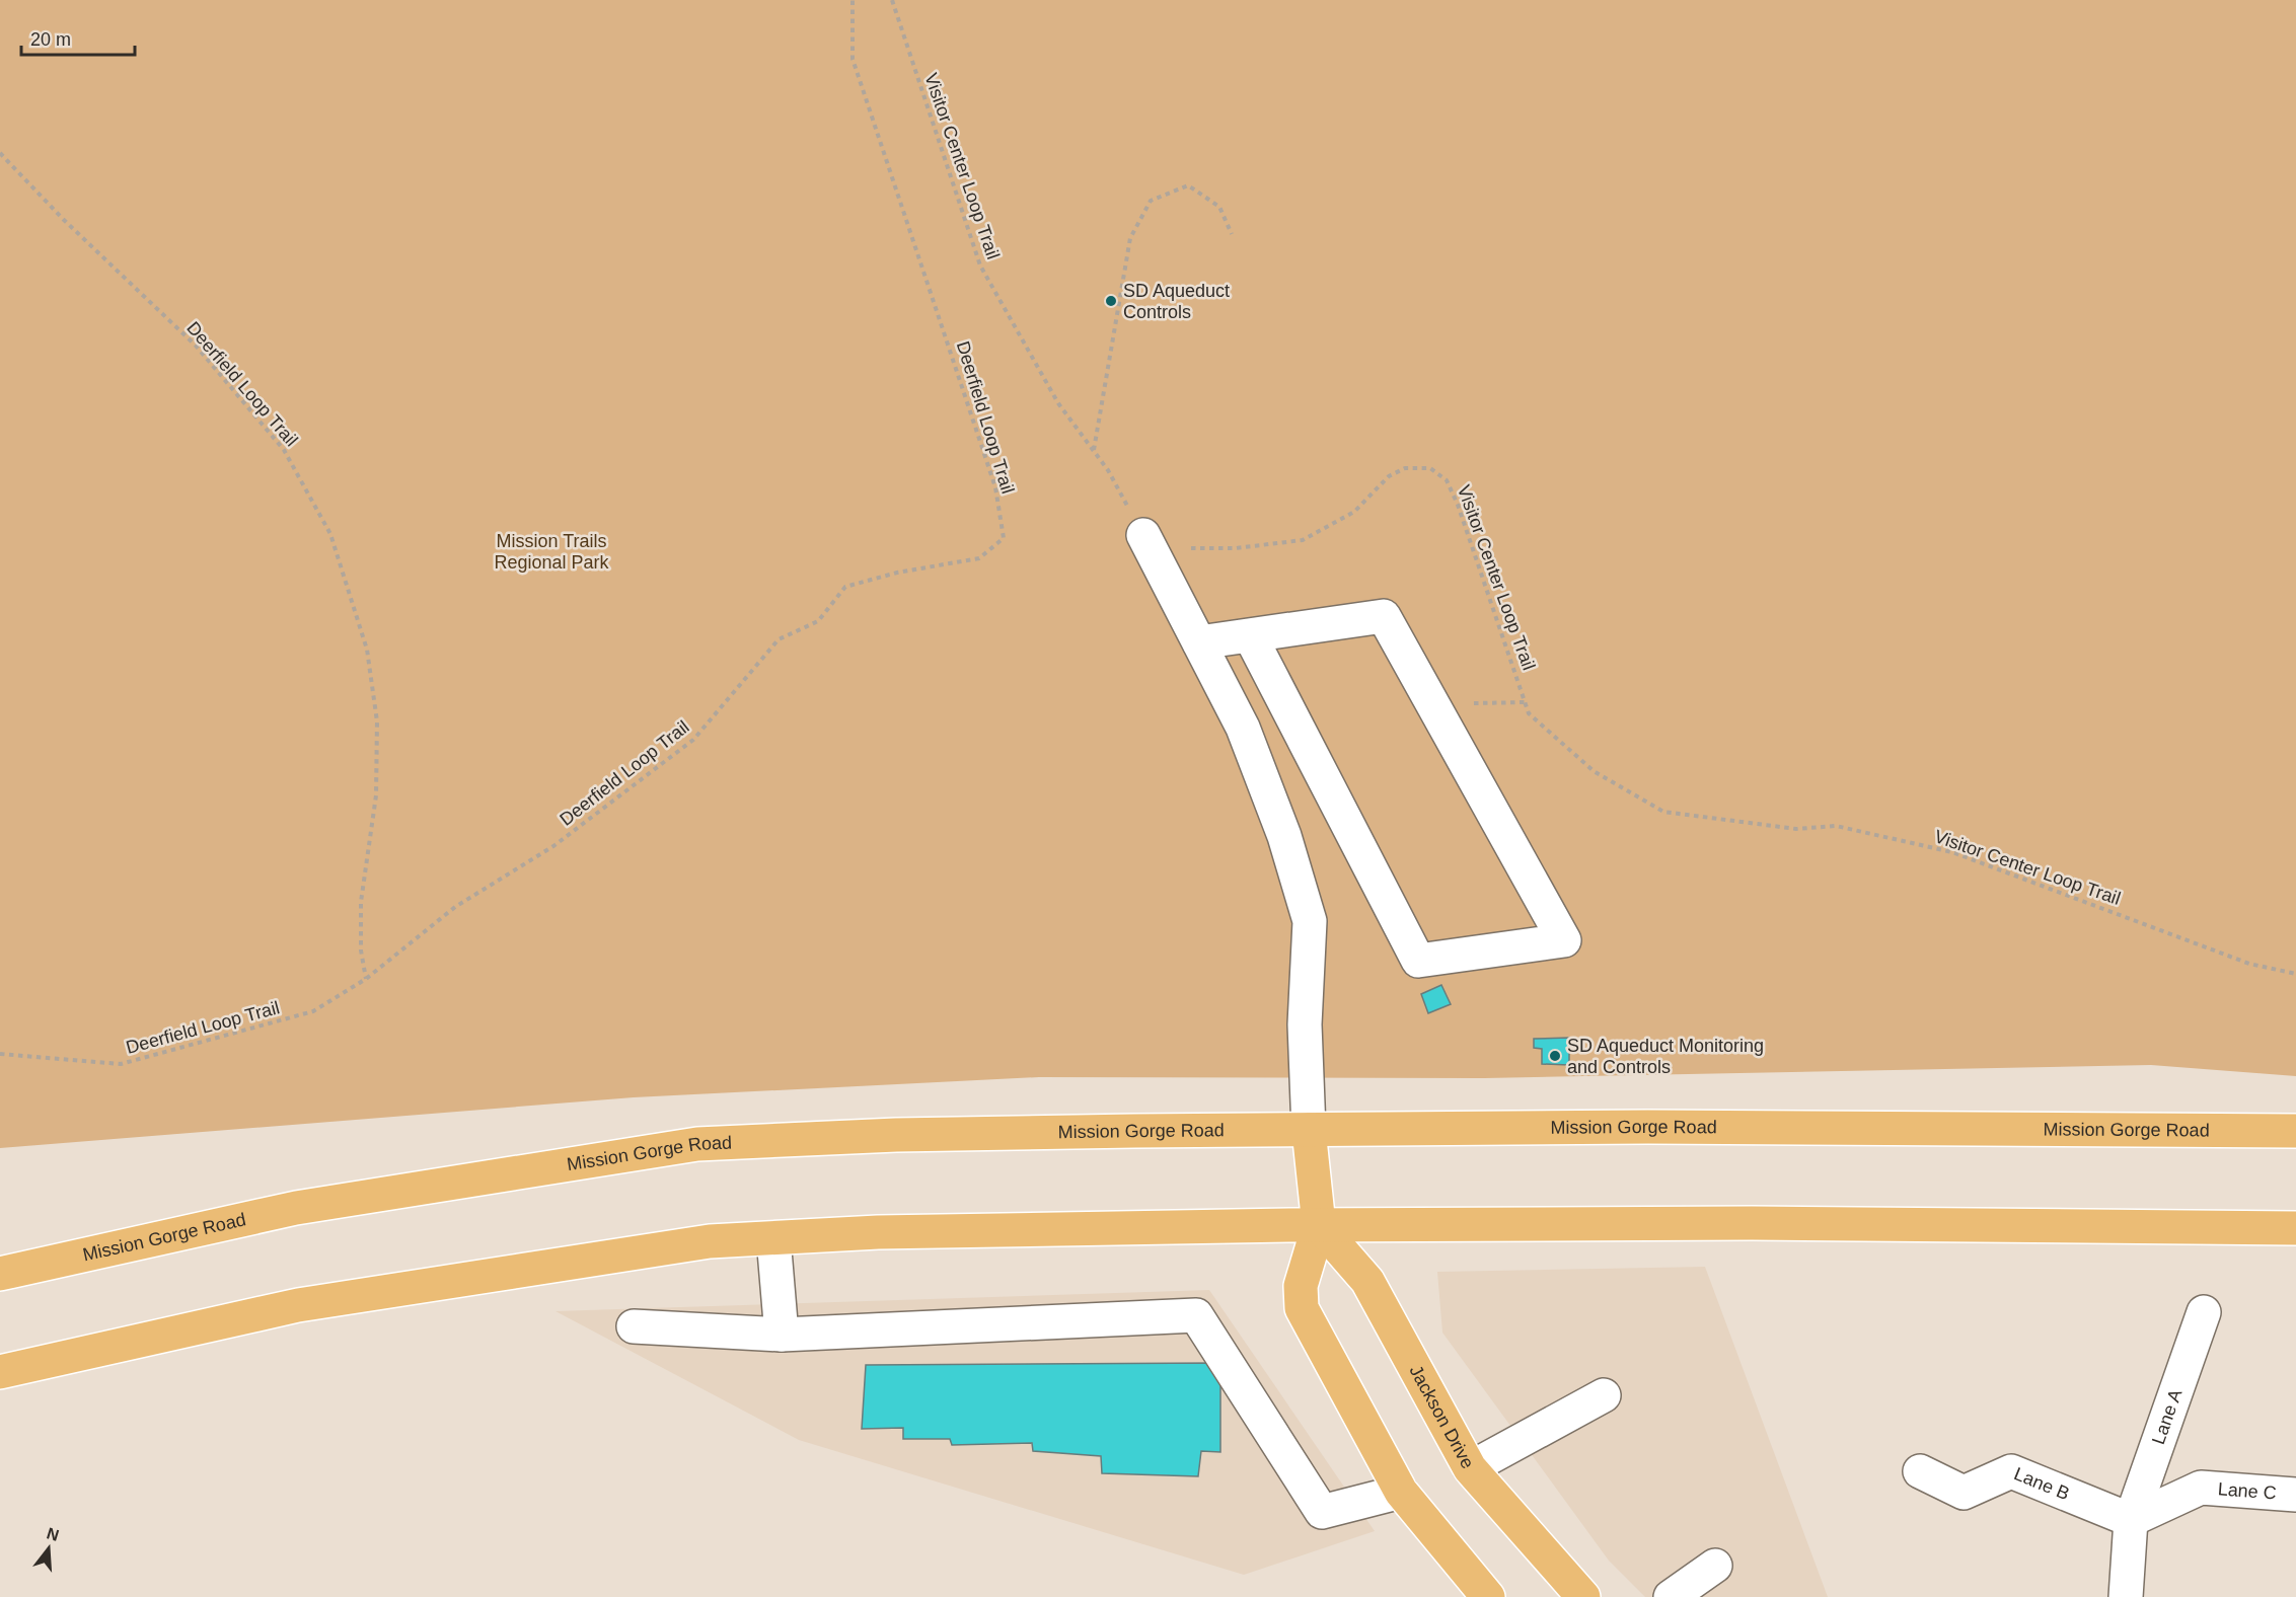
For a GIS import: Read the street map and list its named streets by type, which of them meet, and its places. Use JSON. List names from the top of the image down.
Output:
{
  "streets": {
    "main road": ["Mission Gorge Road", "Jackson Drive"],
    "street": ["Lane A", "Lane B", "Lane C"],
    "path": ["Visitor Center Loop Trail", "Deerfield Loop Trail"]
  },
  "crossings": [
    ["Lane A", "Lane B"],
    ["Lane A", "Lane C"],
    ["Lane B", "Lane C"]
  ],
  "parks": ["Mission Trails Regional Park"],
  "places": ["SD Aqueduct Controls", "SD Aqueduct Monitoring and Controls"],
  "scale_bar": "20 m",
  "north": "top"
}
